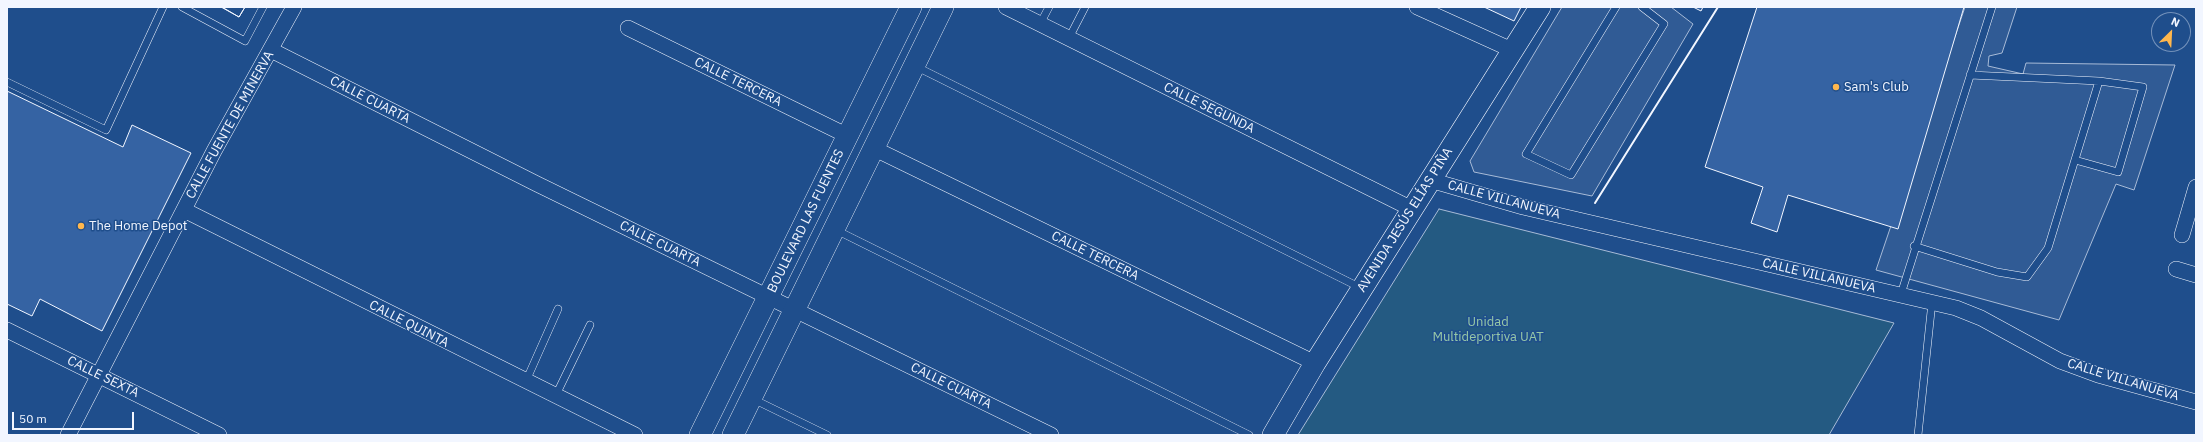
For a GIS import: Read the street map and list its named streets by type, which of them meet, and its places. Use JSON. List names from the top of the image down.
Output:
{
  "streets": {
    "street": [
      "CALLE TERCERA",
      "CALLE CUARTA",
      "CALLE SEGUNDA",
      "CALLE FUENTE DE MINERVA",
      "CALLE VILLANUEVA",
      "AVENIDA JESÚS ELÍAS PIÑA",
      "BOULEVARD LAS FUENTES",
      "CALLE QUINTA",
      "CALLE SEXTA"
    ]
  },
  "crossings": [
    ["CALLE TERCERA", "AVENIDA JESÚS ELÍAS PIÑA"],
    ["CALLE TERCERA", "BOULEVARD LAS FUENTES"],
    ["CALLE CUARTA", "CALLE FUENTE DE MINERVA"],
    ["CALLE CUARTA", "BOULEVARD LAS FUENTES"],
    ["CALLE SEGUNDA", "AVENIDA JESÚS ELÍAS PIÑA"],
    ["CALLE FUENTE DE MINERVA", "CALLE QUINTA"],
    ["CALLE FUENTE DE MINERVA", "CALLE SEXTA"],
    ["CALLE VILLANUEVA", "AVENIDA JESÚS ELÍAS PIÑA"]
  ],
  "parks": ["Unidad Multideportiva UAT"],
  "places": ["Sam's Club", "The Home Depot"],
  "scale_bar": "50 m",
  "north": "top right"
}
